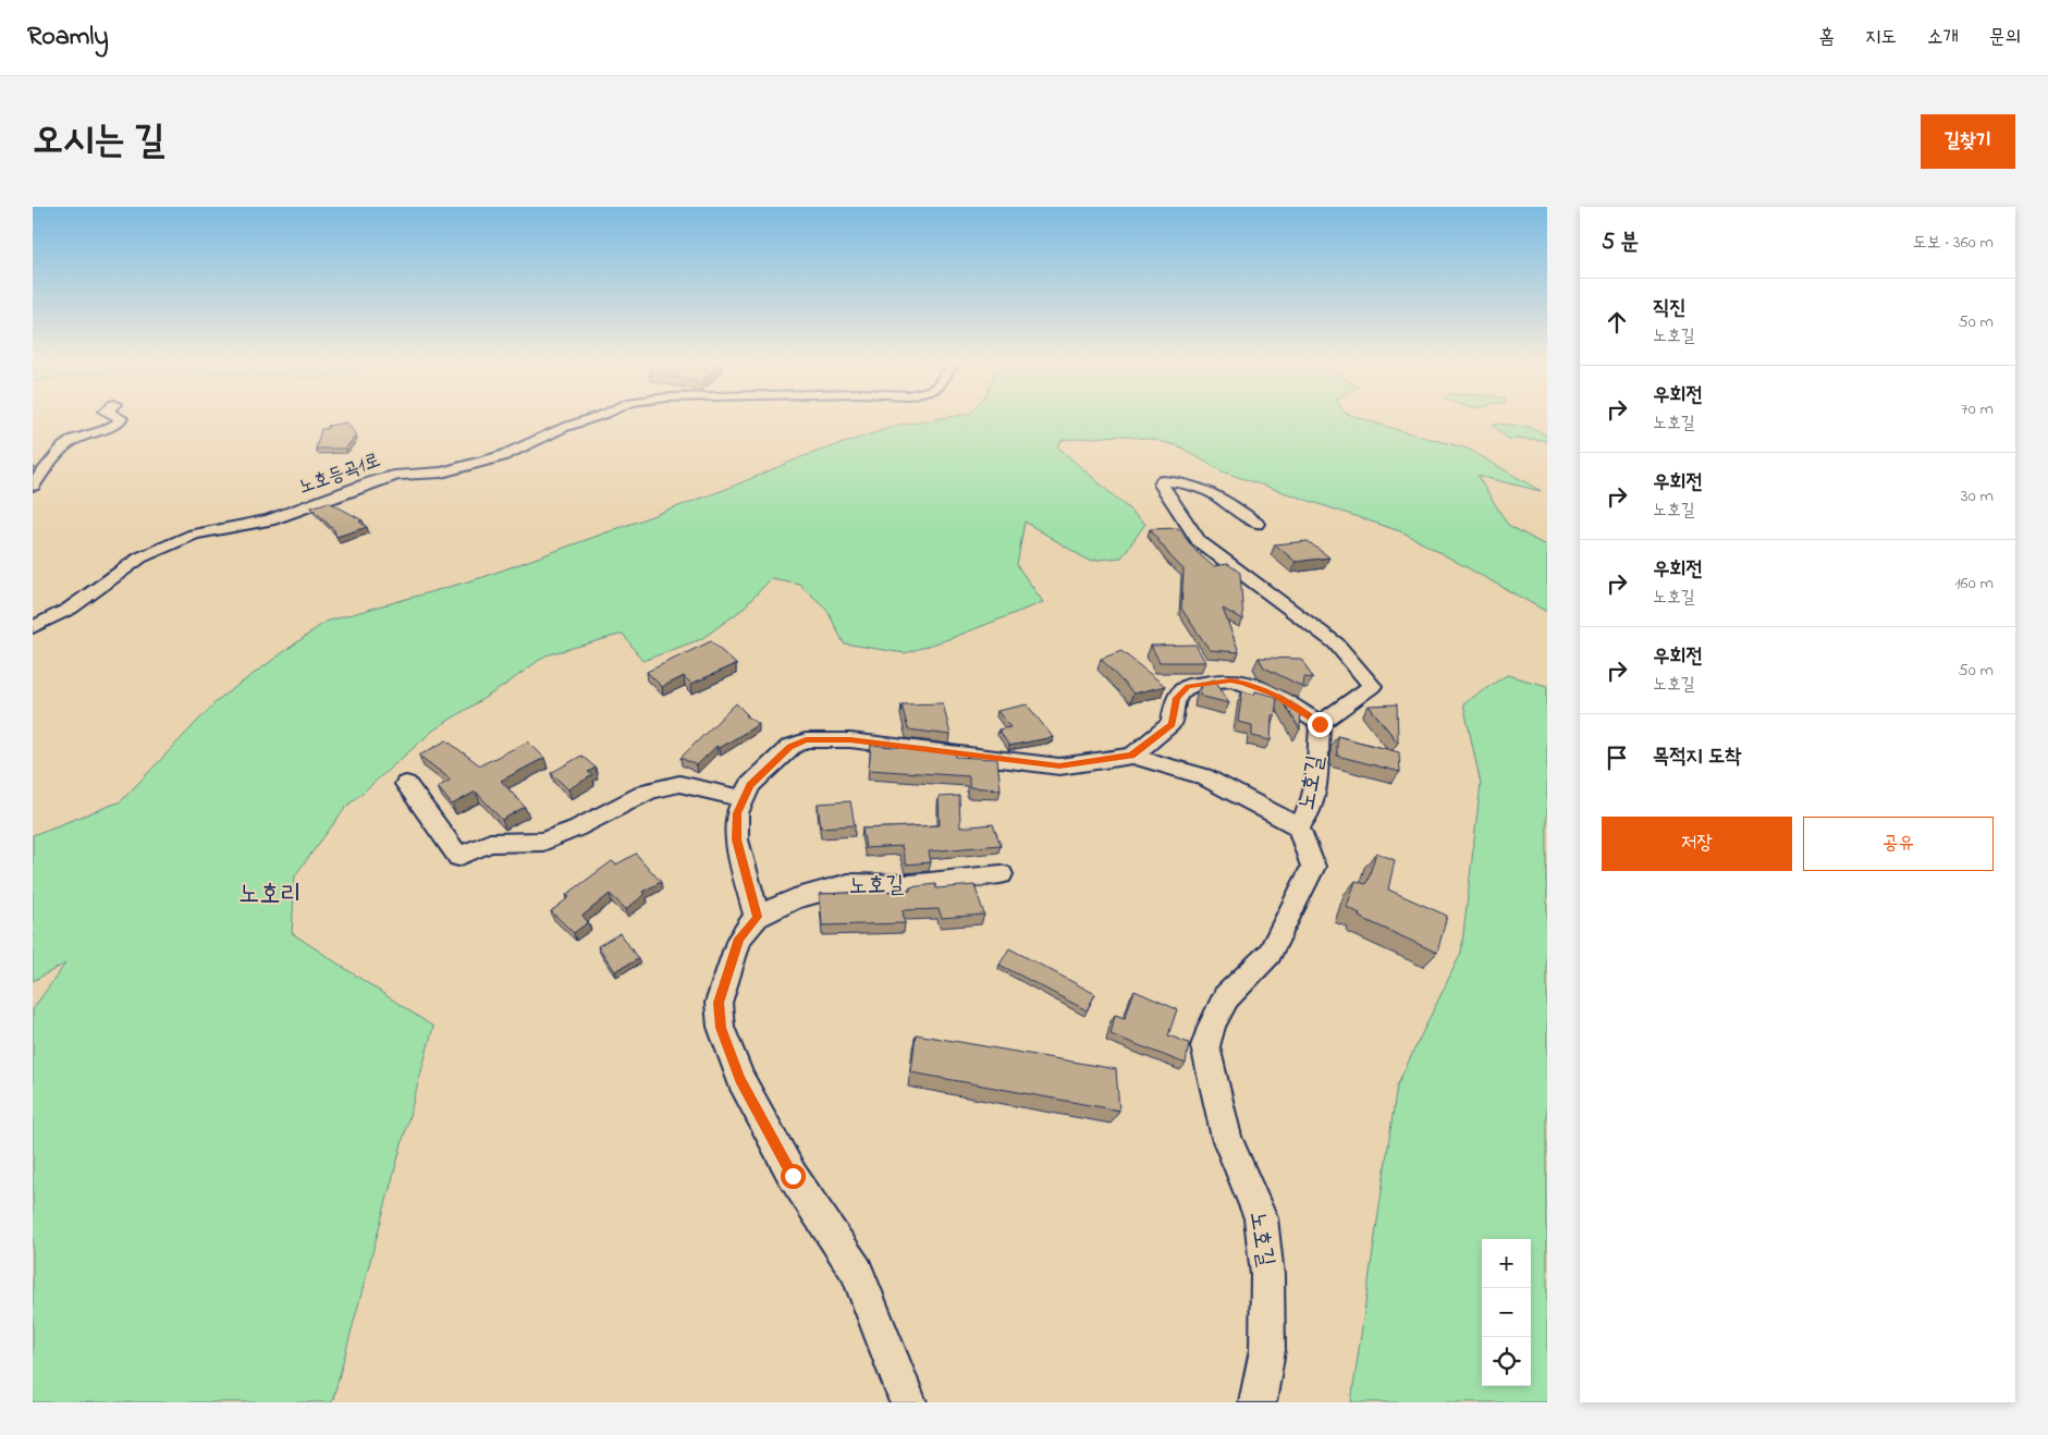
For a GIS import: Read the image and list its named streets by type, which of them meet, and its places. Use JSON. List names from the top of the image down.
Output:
{
  "streets": {
    "street": ["노호등곡1로", "노호길"]
  },
  "districts": ["노호리"],
  "page": {
    "header": "Roamly",
    "nav": [
      "홈",
      "지도",
      "소개",
      "문의"
    ],
    "title": "오시는 길",
    "buttons": [
      "길찾기",
      ["저장", "공유"]
    ],
    "heading": ["5 분", "도보 · 360 m"],
    "list": [
      ["직진", "노호길", "50 m"],
      ["우회전", "노호길", "70 m"],
      ["우회전", "노호길", "30 m"],
      ["우회전", "노호길", "160 m"],
      ["우회전", "노호길", "50 m"],
      "목적지 도착"
    ],
    "map_buttons": ["+", "−"]
  }
}
